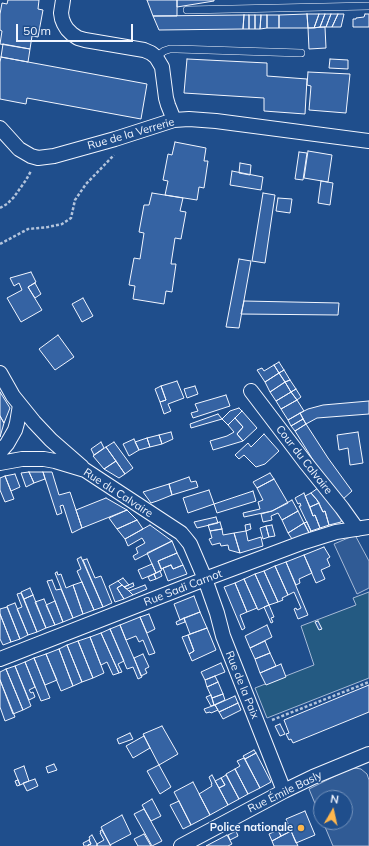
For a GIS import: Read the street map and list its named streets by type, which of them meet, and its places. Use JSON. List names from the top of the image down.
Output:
{
  "streets": {
    "street": [
      "Rue de la Verrerie",
      "Cour du Calvaire",
      "Rue du Calvaire",
      "Rue Sadi Carnot",
      "Rue de la Paix",
      "Rue Émile Basly"
    ]
  },
  "crossings": [
    ["Cour du Calvaire", "Rue Sadi Carnot"],
    ["Rue du Calvaire", "Rue Sadi Carnot"],
    ["Rue du Calvaire", "Rue de la Paix"],
    ["Rue Sadi Carnot", "Rue de la Paix"],
    ["Rue de la Paix", "Rue Émile Basly"]
  ],
  "places": ["Police nationale"],
  "scale_bar": "50 m",
  "north": "top"
}
